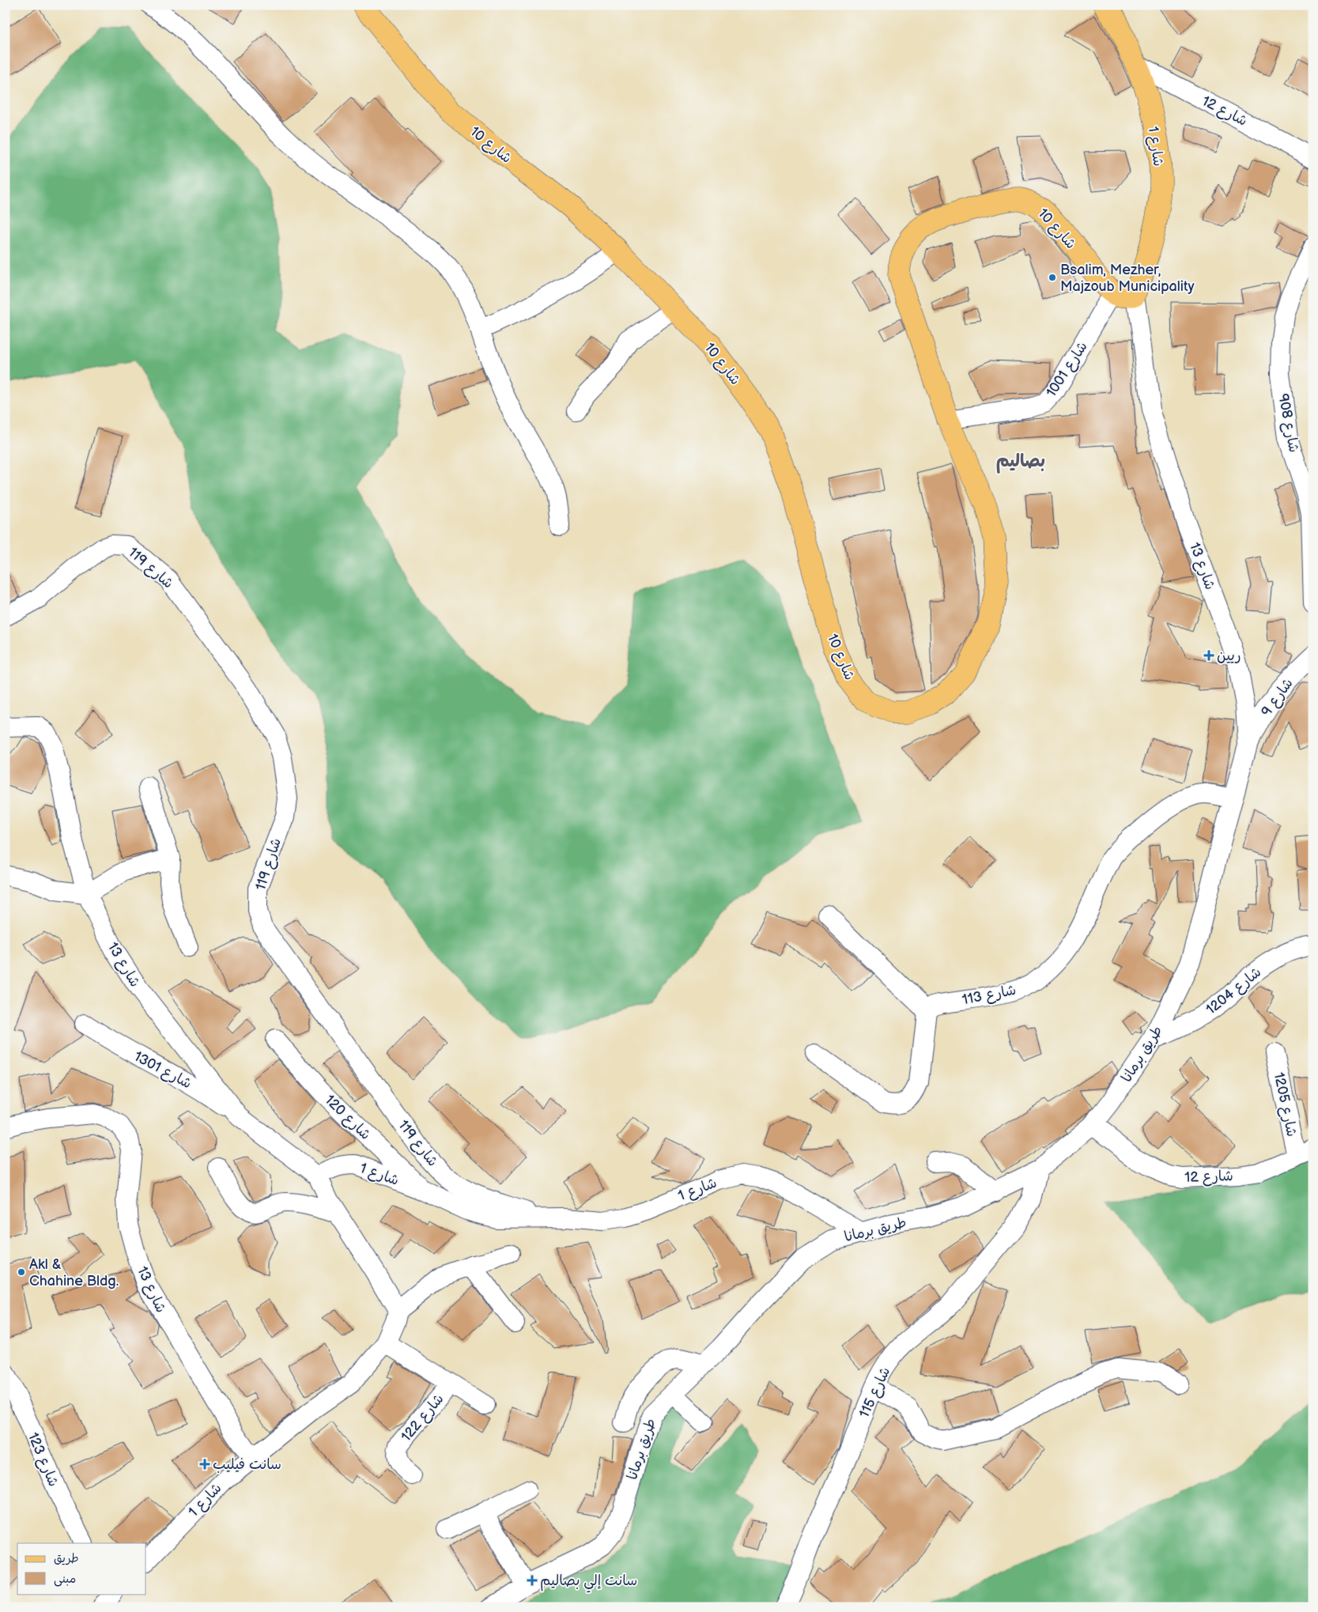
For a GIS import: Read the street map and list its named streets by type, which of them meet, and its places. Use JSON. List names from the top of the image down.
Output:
{
  "streets": {
    "main road": ["شارع 10", "شارع 1"],
    "street": [
      "شارع 12",
      "شارع 1001",
      "شارع 908",
      "شارع 13",
      "شارع 119",
      "شارع 9",
      "شارع 1204",
      "شارع 113",
      "طريق برمانا",
      "شارع 1301",
      "شارع 1205",
      "شارع 120",
      "شارع 115",
      "شارع 122",
      "شارع 123"
    ]
  },
  "crossings": [
    ["شارع 12", "شارع 1"],
    ["شارع 12", "طريق برمانا"],
    ["شارع 12", "شارع 1205"],
    ["شارع 10", "شارع 1001"],
    ["شارع 1", "شارع 13"],
    ["شارع 1", "شارع 119"],
    ["شارع 1", "طريق برمانا"],
    ["شارع 1", "شارع 120"],
    ["شارع 1", "شارع 122"],
    ["شارع 13", "شارع 9"],
    ["شارع 13", "شارع 113"],
    ["شارع 13", "طريق برمانا"],
    ["شارع 13", "شارع 1301"],
    ["شارع 1204", "طريق برمانا"],
    ["طريق برمانا", "شارع 115"]
  ],
  "districts": ["بصاليم"],
  "places": {
    "other": ["Bsalim, Mezher, Majzoub Municipality", "Akl & Chahine Bldg."],
    "health": ["ريين", "سانت فيليب", "سانت إلي بصاليم"]
  },
  "legend": ["طريق", "مبنى"]
}
